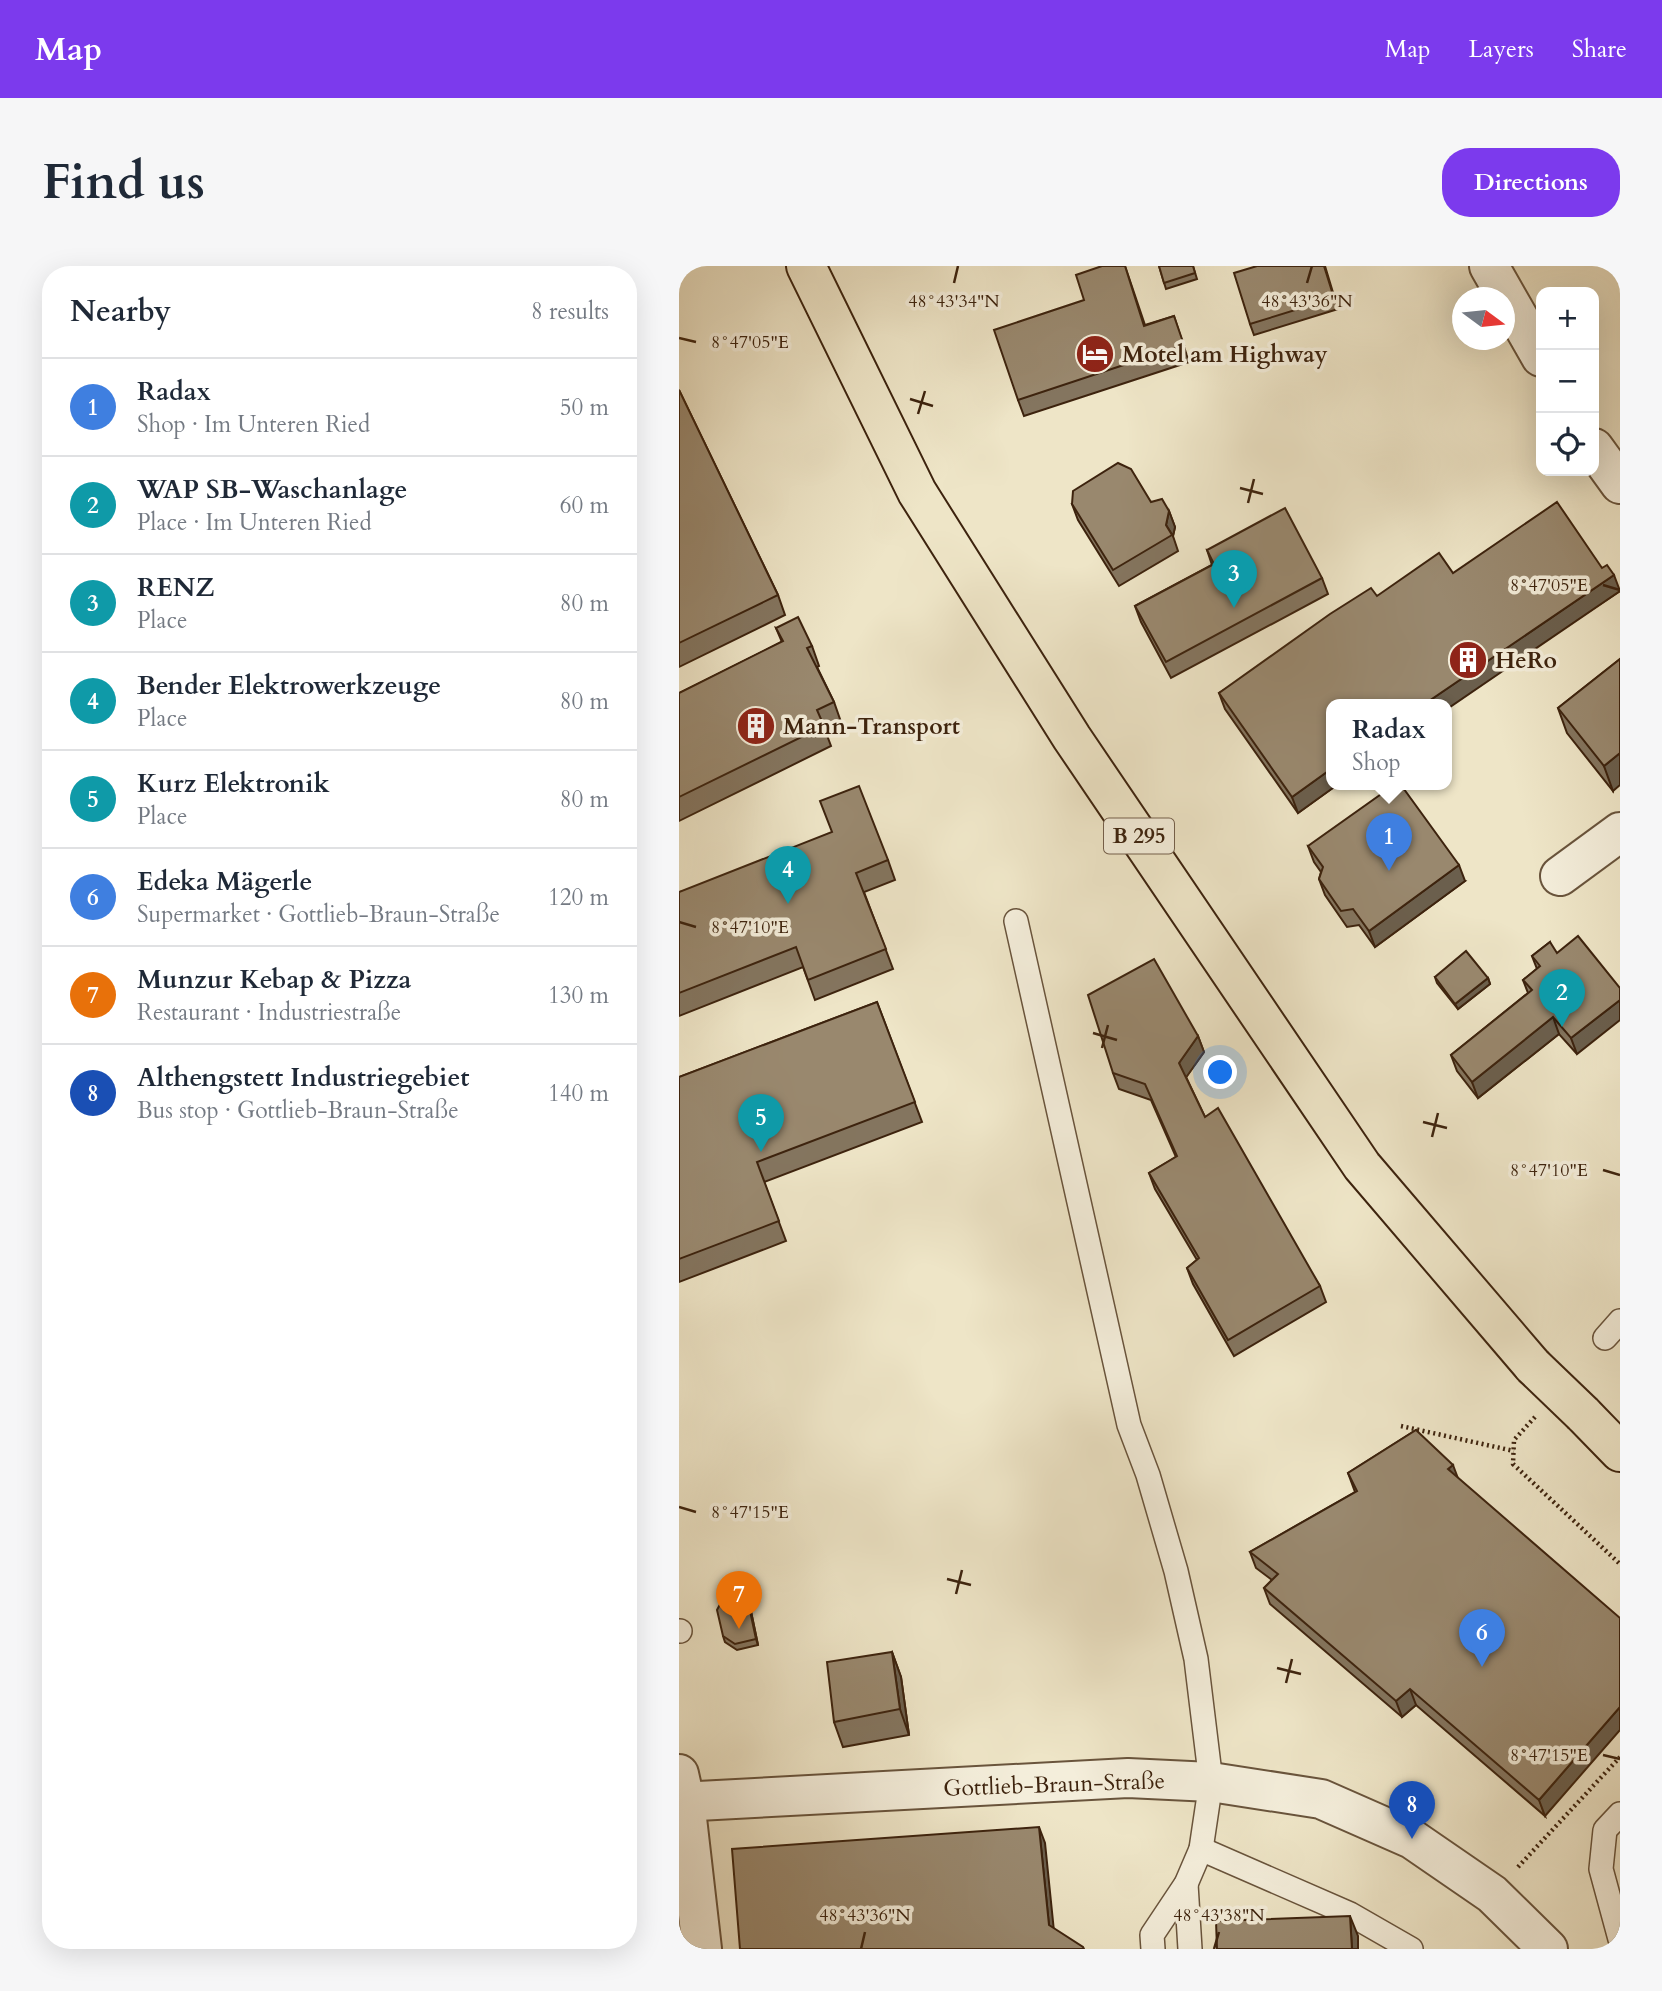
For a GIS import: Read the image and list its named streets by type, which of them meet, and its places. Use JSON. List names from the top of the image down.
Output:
{
  "streets": {
    "main road": ["B 295"],
    "street": ["Gottlieb-Braun-Straße"]
  },
  "places": {
    "hotel": ["Motel am Highway"],
    "building": ["HeRo", "Mann-Transport"]
  },
  "north": "right",
  "page": {
    "header": "Map",
    "nav": ["Map", "Layers", "Share"],
    "buttons": "Directions",
    "title": "Find us",
    "heading": ["Nearby", "8 results"],
    "map_buttons": ["+", "−"],
    "list": [
      {
        "mark": "1",
        "name": "Radax",
        "note": "Shop · Im Unteren Ried",
        "value": "50 m"
      },
      {
        "mark": "2",
        "name": "WAP SB-Waschanlage",
        "note": "Place · Im Unteren Ried",
        "value": "60 m"
      },
      {
        "mark": "3",
        "name": "RENZ",
        "note": "Place",
        "value": "80 m"
      },
      {
        "mark": "4",
        "name": "Bender Elektrowerkzeuge",
        "note": "Place",
        "value": "80 m"
      },
      {
        "mark": "5",
        "name": "Kurz Elektronik",
        "note": "Place",
        "value": "80 m"
      },
      {
        "mark": "6",
        "name": "Edeka Mägerle",
        "note": "Supermarket · Gottlieb-Braun-Straße",
        "value": "120 m"
      },
      {
        "mark": "7",
        "name": "Munzur Kebap & Pizza",
        "note": "Restaurant · Industriestraße",
        "value": "130 m"
      },
      {
        "mark": "8",
        "name": "Althengstett Industriegebiet",
        "note": "Bus stop · Gottlieb-Braun-Straße",
        "value": "140 m"
      }
    ],
    "pins": [
      "3",
      "1",
      "4",
      "2",
      "5",
      "7",
      "6",
      "8"
    ],
    "popup": ["Radax", "Shop"]
  },
  "coordinates": [
    "48°43'34\"N",
    "48°43'36\"N",
    "8°47'05\"E",
    "8°47'10\"E",
    "8°47'15\"E",
    "48°43'38\"N"
  ]
}
